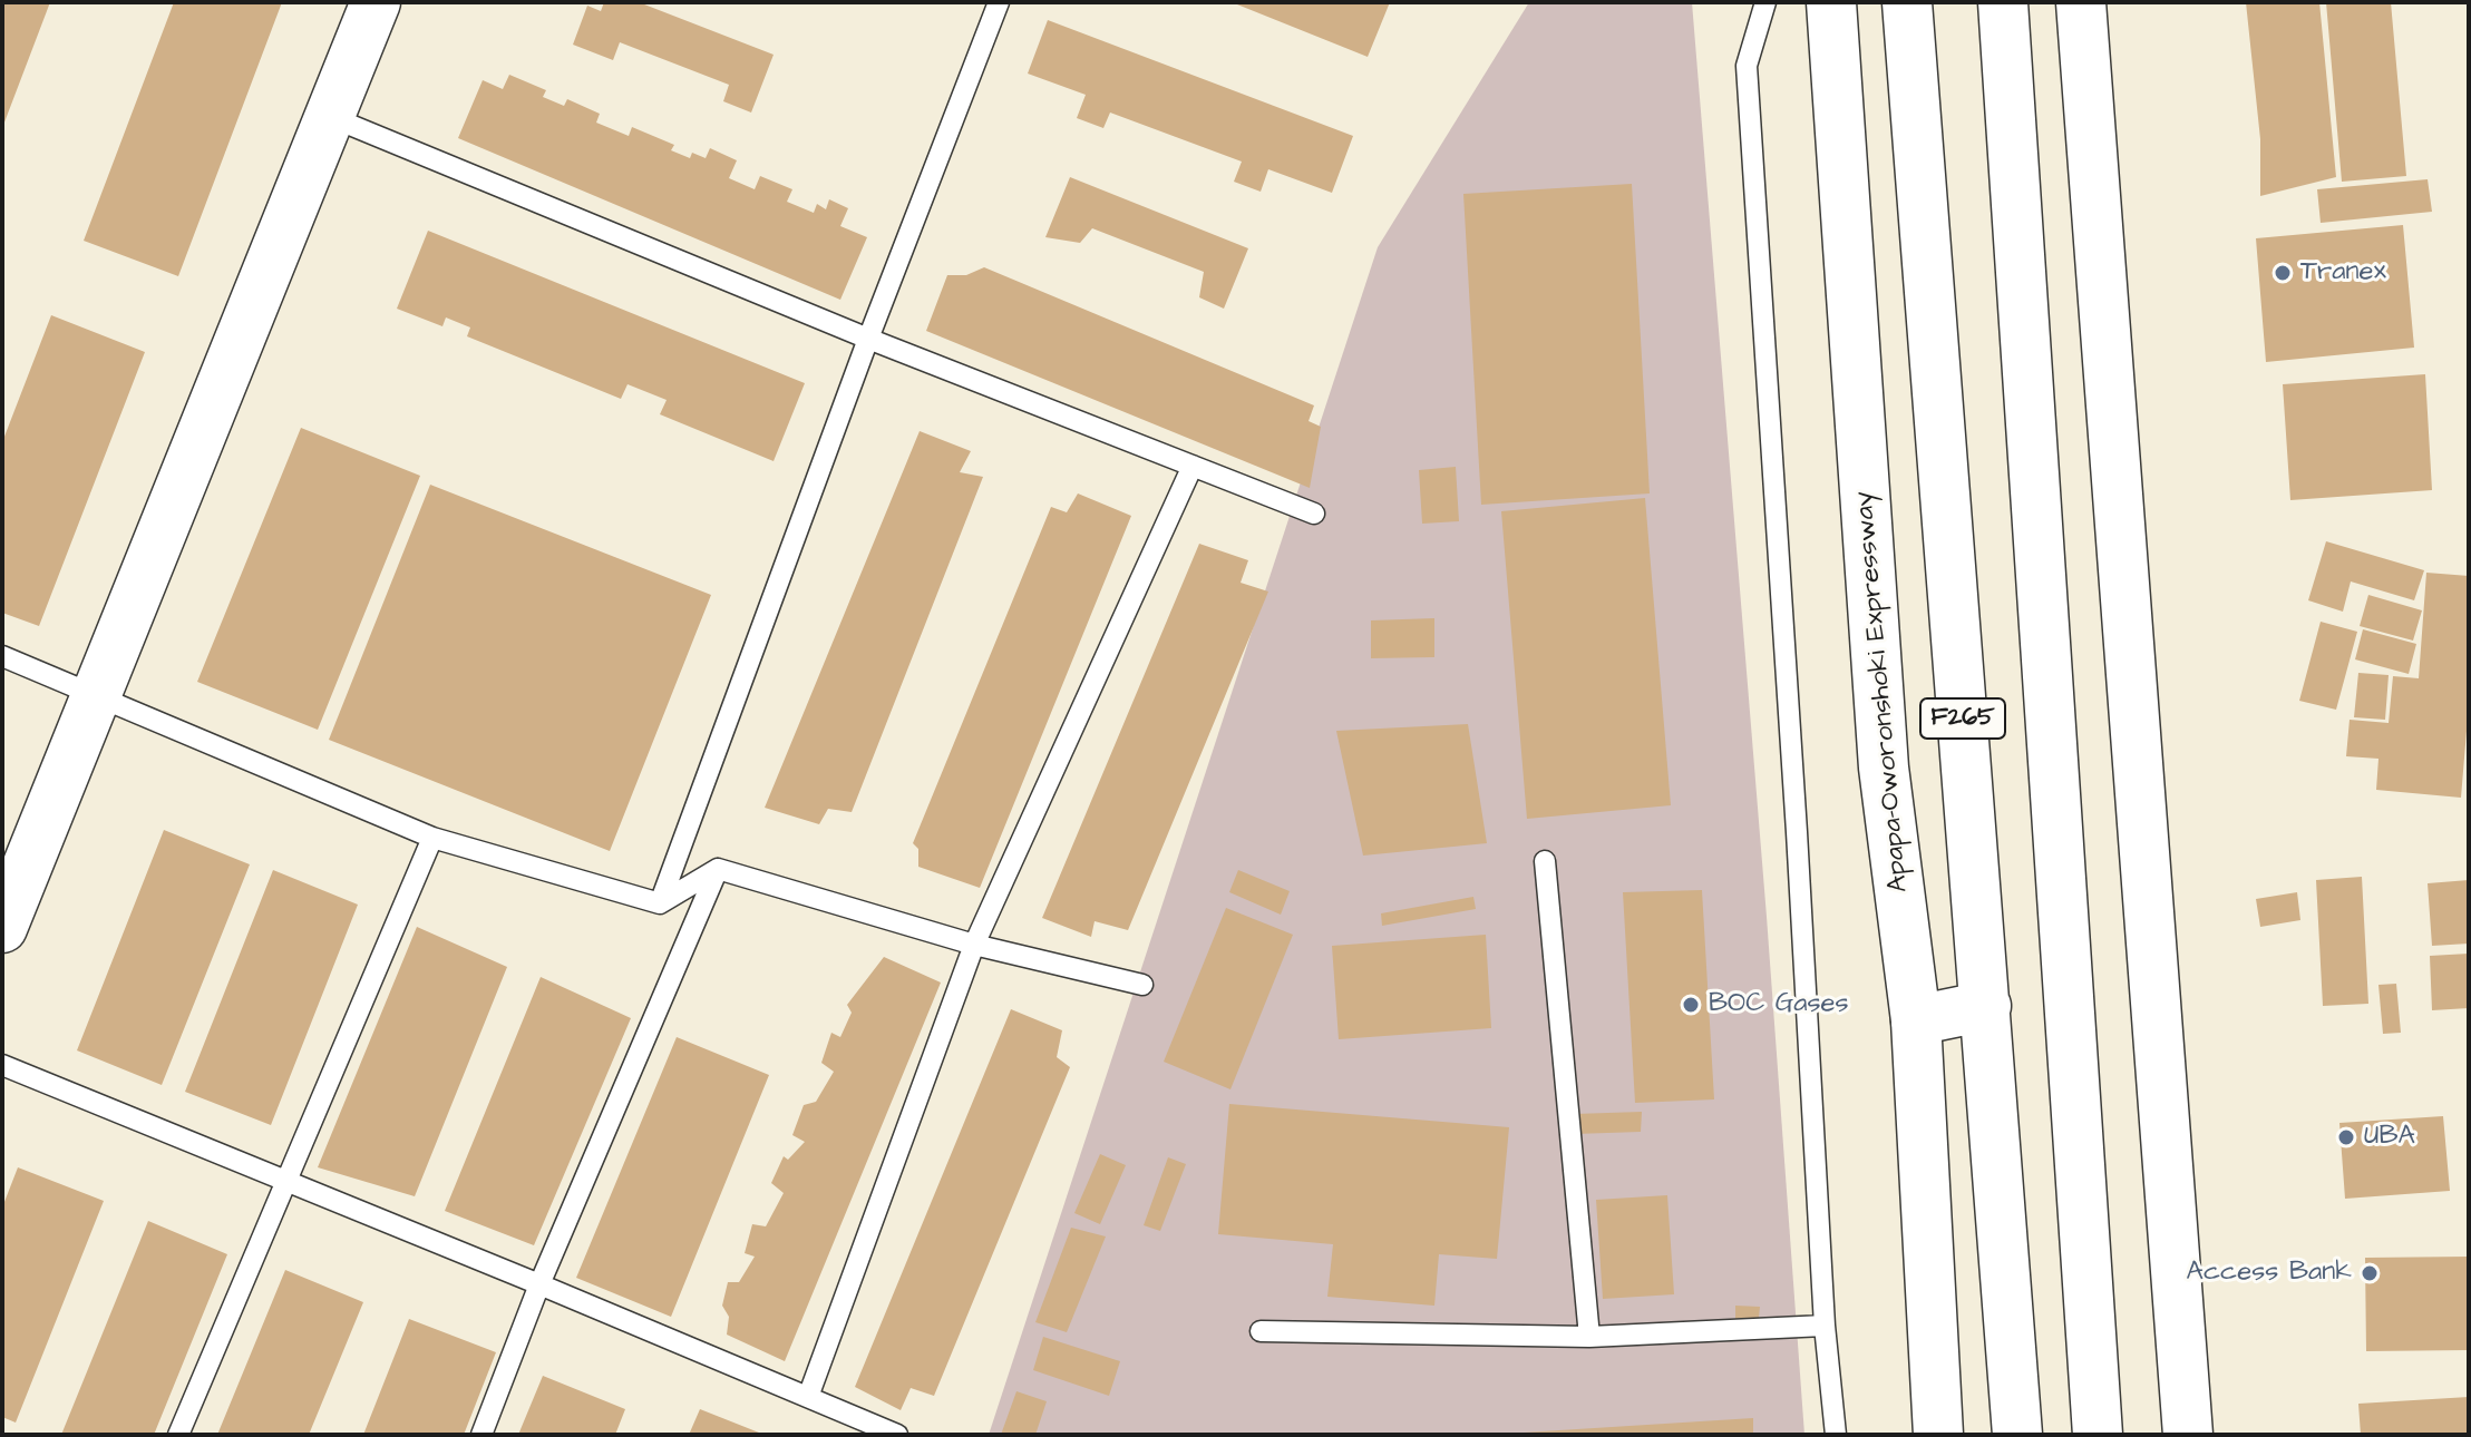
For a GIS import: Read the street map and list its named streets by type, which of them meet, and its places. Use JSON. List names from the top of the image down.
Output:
{
  "streets": {
    "main road": ["Apapa-Oworonshoki Expressway", "F265"]
  },
  "places": [
    "Tranex",
    "BOC Gases",
    "UBA",
    "Access Bank"
  ]
}
